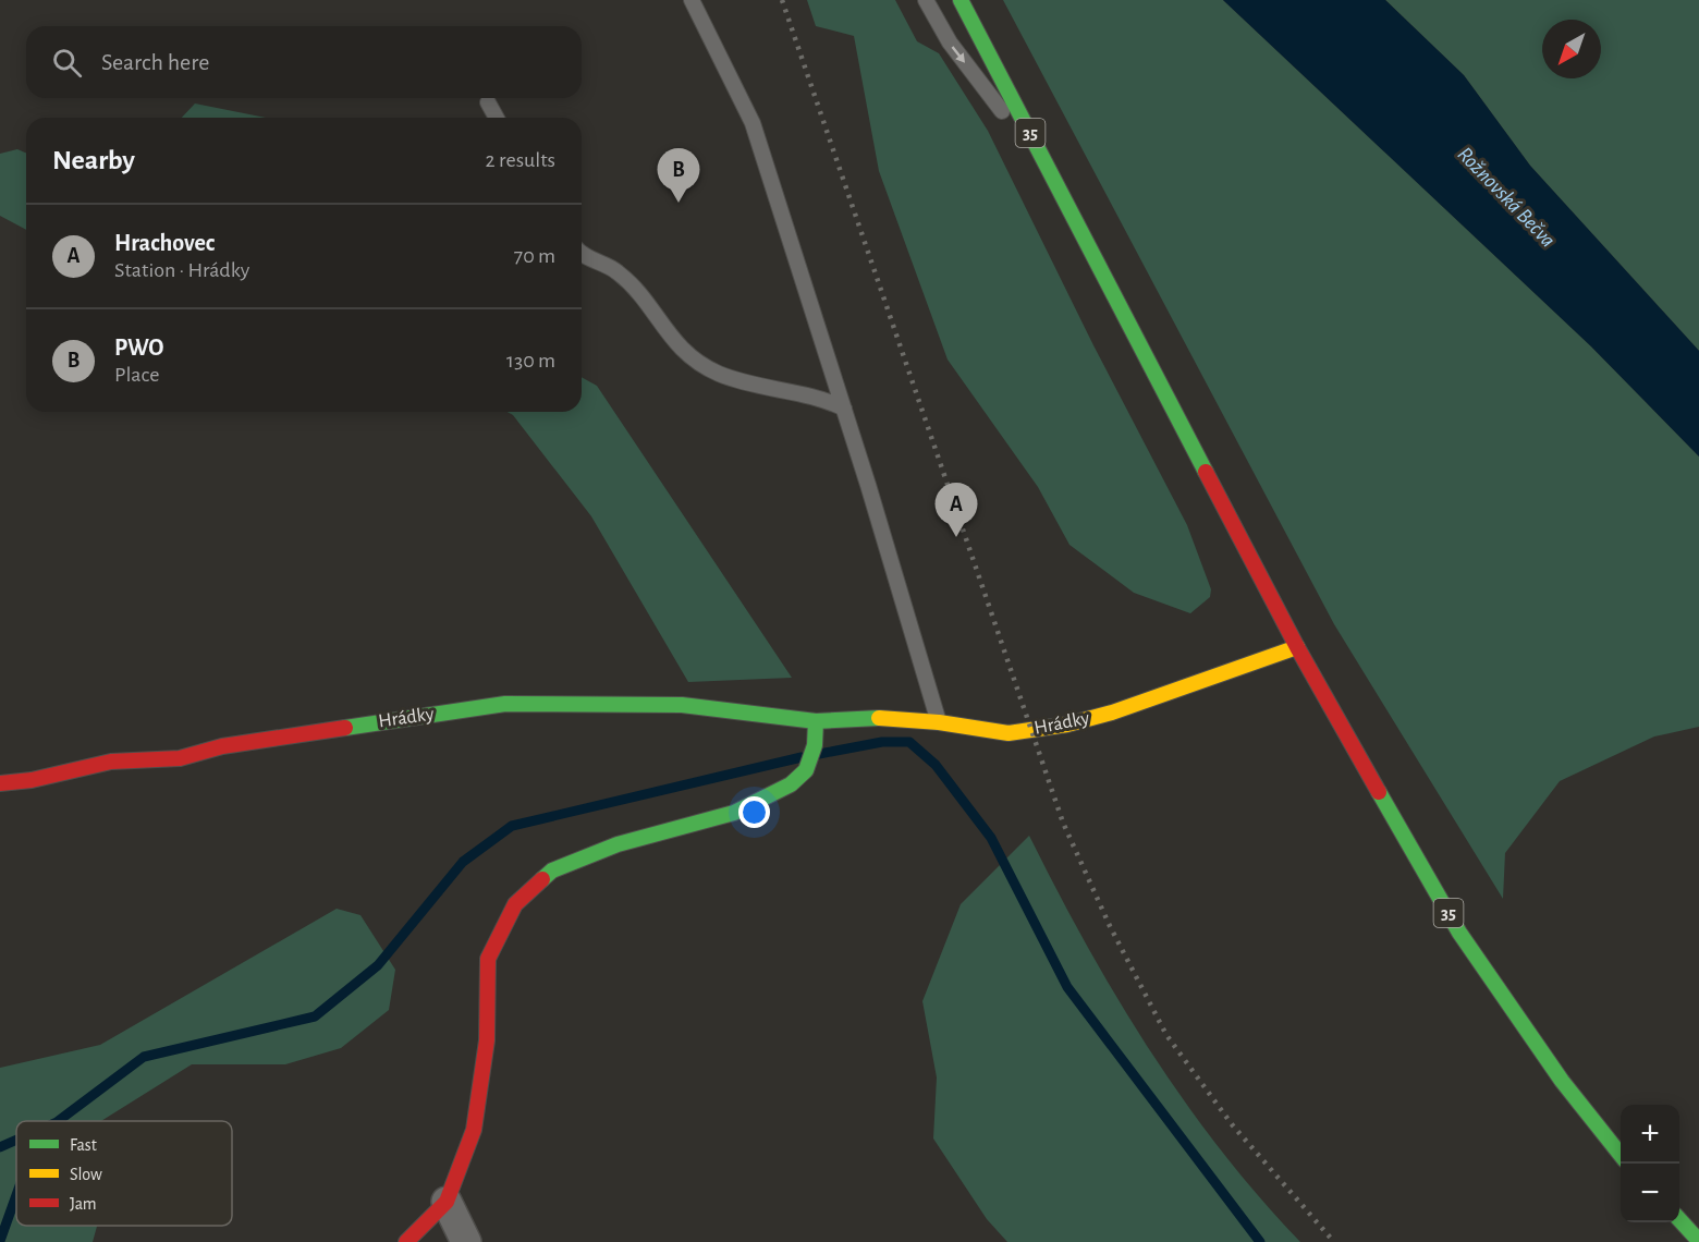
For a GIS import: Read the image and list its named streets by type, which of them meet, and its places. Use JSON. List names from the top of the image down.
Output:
{
  "streets": {
    "street": ["35", "Hrádky"]
  },
  "crossings": [
    ["35", "Hrádky"]
  ],
  "water": ["Rožnovská Bečva"],
  "legend": ["Fast", "Slow", "Jam"],
  "north": "bottom left",
  "page": {
    "search": "Search here",
    "heading": ["Nearby", "2 results"],
    "pins": ["B", "A"],
    "list": [
      {
        "mark": "A",
        "name": "Hrachovec",
        "note": "Station · Hrádky",
        "value": "70 m"
      },
      {
        "mark": "B",
        "name": "PWO",
        "note": "Place",
        "value": "130 m"
      }
    ],
    "map_buttons": ["+", "−"]
  }
}
